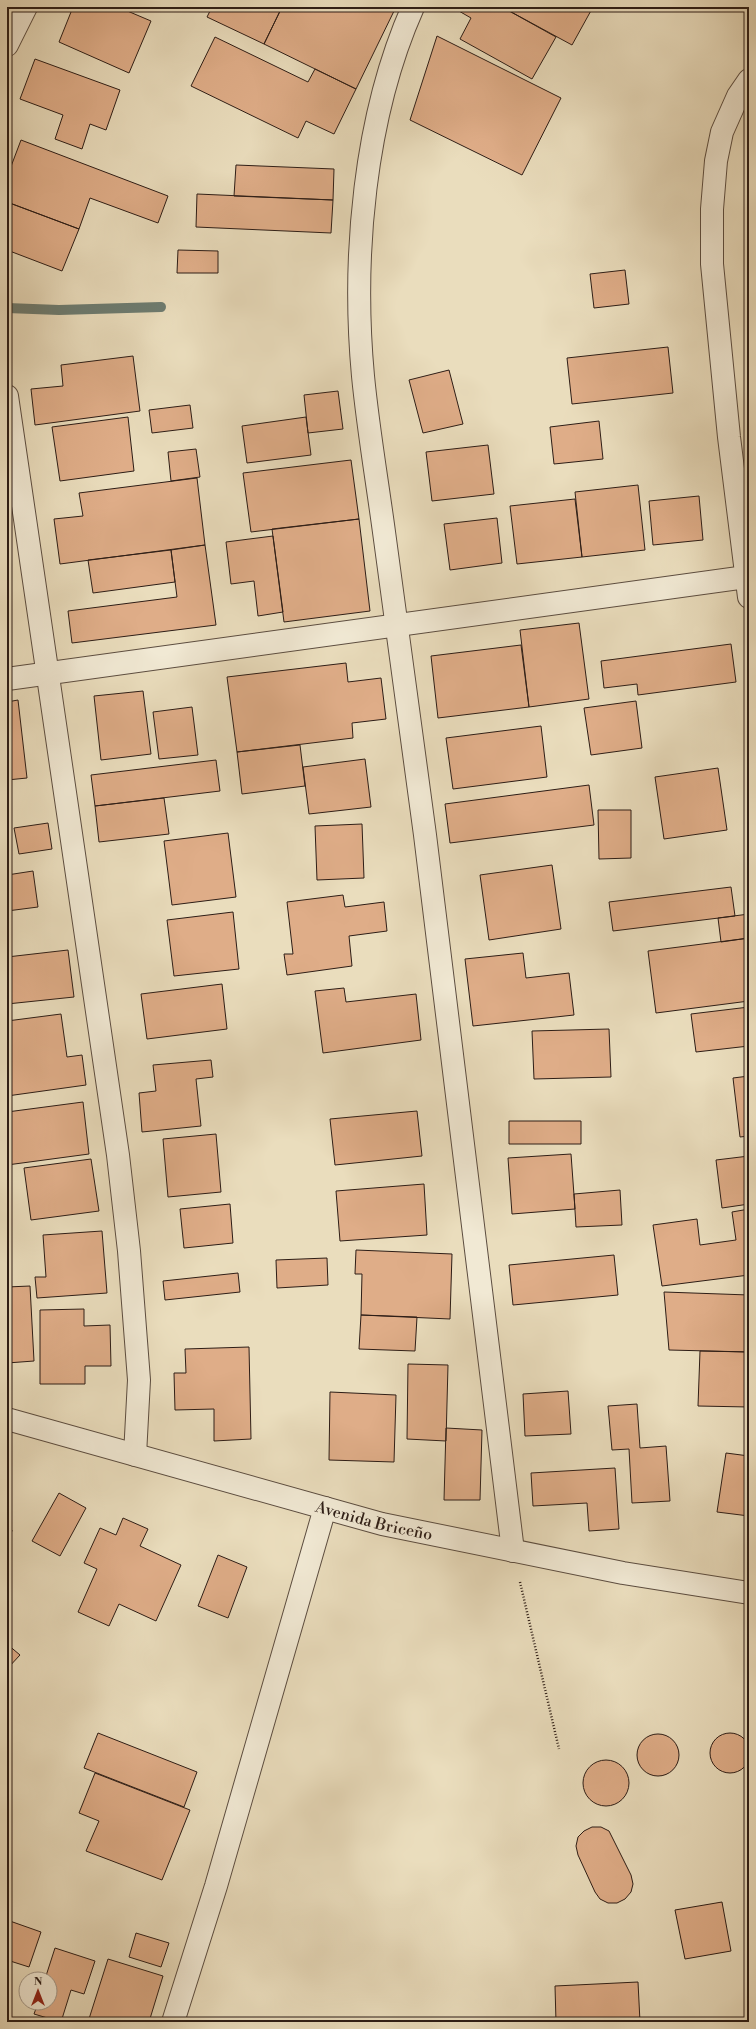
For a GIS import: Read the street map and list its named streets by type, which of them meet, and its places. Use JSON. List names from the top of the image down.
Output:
{
  "streets": {
    "street": ["Avenida Briceño"]
  },
  "north": "top"
}
